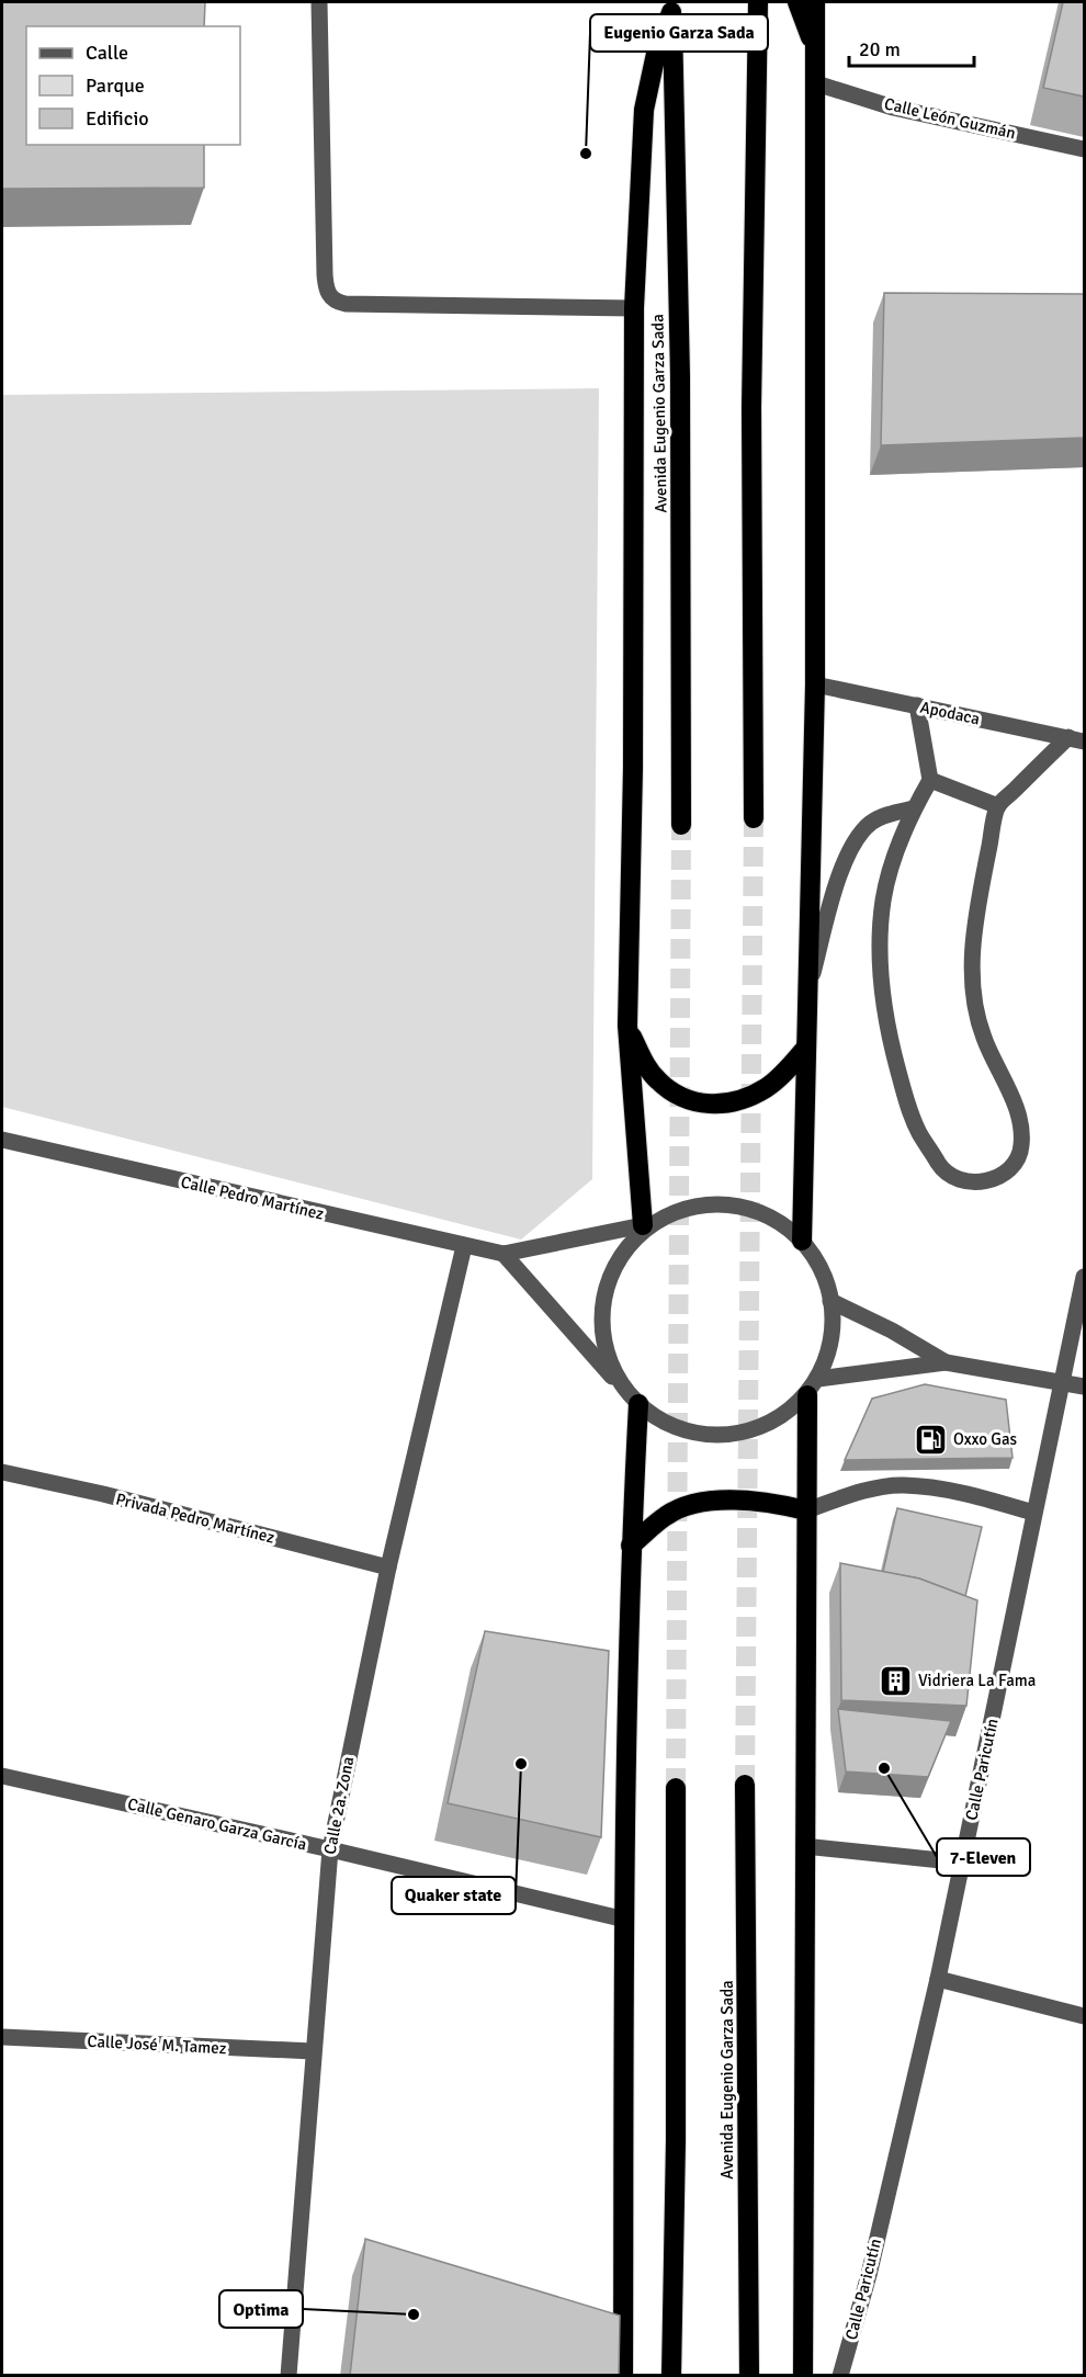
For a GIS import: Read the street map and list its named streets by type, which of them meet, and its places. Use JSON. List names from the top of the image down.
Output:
{
  "streets": {
    "highway": ["Avenida Eugenio Garza Sada"],
    "street": [
      "Calle León Guzmán",
      "Apodaca",
      "Calle Pedro Martínez",
      "Privada Pedro Martínez",
      "Calle Paricutín",
      "Calle 2a. Zona",
      "Calle Genaro Garza García",
      "Calle José M. Tamez"
    ]
  },
  "crossings": [
    ["Calle Pedro Martínez", "Calle 2a. Zona"],
    ["Privada Pedro Martínez", "Calle 2a. Zona"],
    ["Calle 2a. Zona", "Calle Genaro Garza García"],
    ["Calle 2a. Zona", "Calle José M. Tamez"]
  ],
  "places": {
    "other": [
      "Eugenio Garza Sada",
      "Quaker state",
      "7-Eleven",
      "Optima"
    ],
    "fuel station": ["Oxxo Gas"],
    "building": ["Vidriera La Fama"]
  },
  "legend": ["Calle", "Parque", "Edificio"],
  "scale_bar": "20 m"
}
